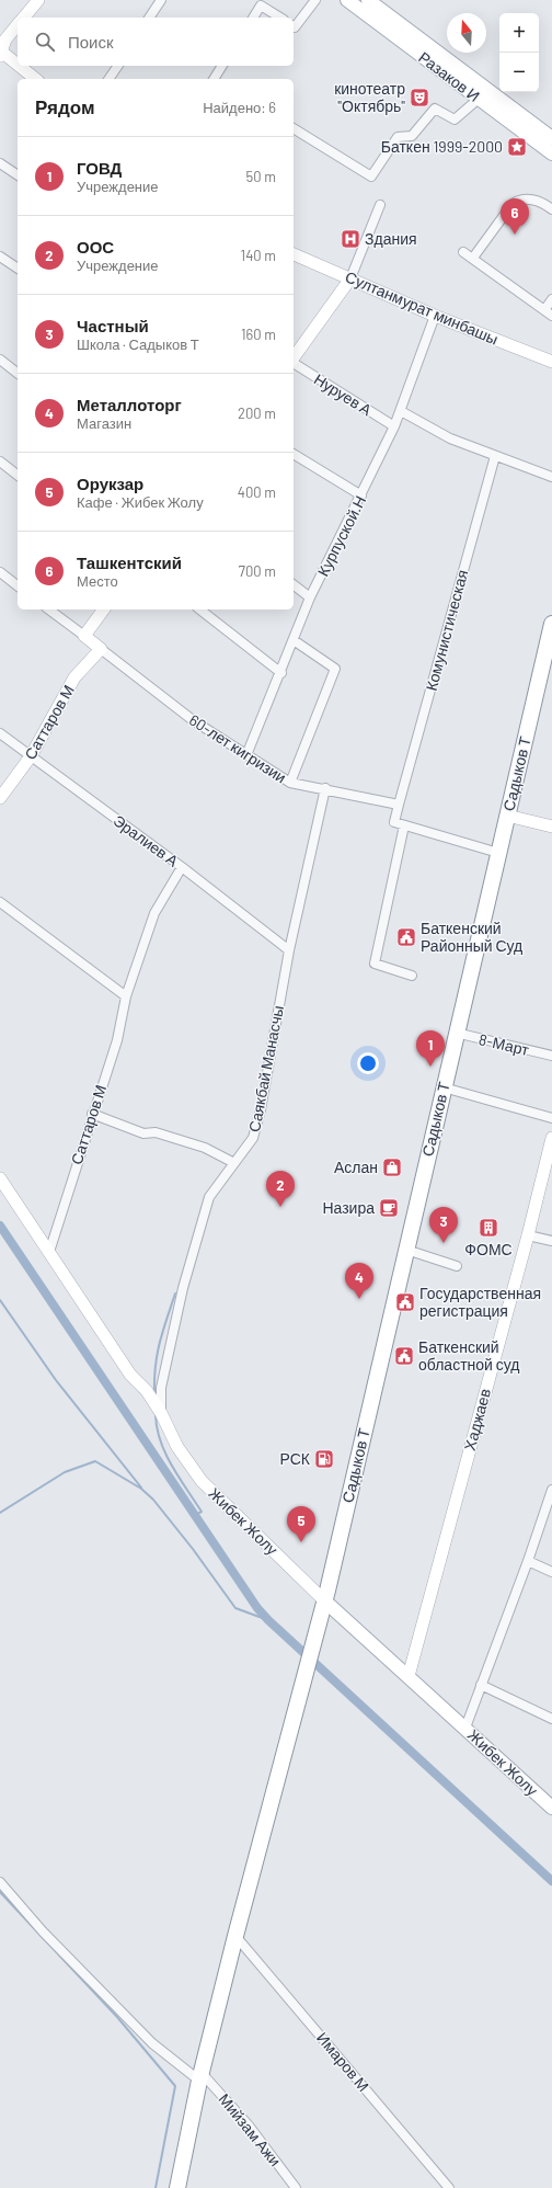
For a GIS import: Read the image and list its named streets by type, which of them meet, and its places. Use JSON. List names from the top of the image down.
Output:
{
  "streets": {
    "highway": ["Садыков Т"],
    "main road": ["Разаков И", "Жибек Жолу"],
    "street": [
      "Султанмурат минбашы",
      "Нуруев А",
      "Курпуской.Н",
      "Комунистическая",
      "Саттаров М",
      "60-лет кигризии",
      "Эралиев А",
      "8-Март",
      "Саякбай Манасчы",
      "Хаджаев",
      "Имаров М",
      "Мийзам Ажи"
    ]
  },
  "crossings": [
    ["Султанмурат минбашы", "Курпуской.Н"],
    ["Нуруев А", "Курпуской.Н"],
    ["Курпуской.Н", "60-лет кигризии"],
    ["Комунистическая", "60-лет кигризии"],
    ["Саттаров М", "60-лет кигризии"],
    ["Саттаров М", "Эралиев А"],
    ["Саттаров М", "Жибек Жолу"],
    ["60-лет кигризии", "Саякбай Манасчы"],
    ["Садыков Т", "8-Март"],
    ["Садыков Т", "Жибек Жолу"],
    ["Садыков Т", "Имаров М"],
    ["Садыков Т", "Мийзам Ажи"],
    ["Эралиев А", "Саякбай Манасчы"],
    ["Саякбай Манасчы", "Жибек Жолу"],
    ["Хаджаев", "Жибек Жолу"]
  ],
  "places": {
    "theatre": ["кинотеатр \"Октябрь\""],
    "place": ["Баткен 1999-2000"],
    "hospital": ["Здания"],
    "public building": ["Баткенский Районный Суд", "Государственная регистрация", "Баткенский областной суд"],
    "shop": ["Аслан"],
    "cafe": ["Назира"],
    "building": ["ФОМС"],
    "fuel station": ["РСК"]
  },
  "north": "top",
  "page": {
    "map_buttons": ["+", "−"],
    "search": "Поиск",
    "heading": ["Рядом", "Найдено: 6"],
    "list": [
      {
        "mark": "1",
        "name": "ГОВД",
        "note": "Учреждение",
        "value": "50 m"
      },
      {
        "mark": "2",
        "name": "ООС",
        "note": "Учреждение",
        "value": "140 m"
      },
      {
        "mark": "3",
        "name": "Частный",
        "note": "Школа · Садыков Т",
        "value": "160 m"
      },
      {
        "mark": "4",
        "name": "Металлоторг",
        "note": "Магазин",
        "value": "200 m"
      },
      {
        "mark": "5",
        "name": "Орукзар",
        "note": "Кафе · Жибек Жолу",
        "value": "400 m"
      },
      {
        "mark": "6",
        "name": "Ташкентский",
        "note": "Место",
        "value": "700 m"
      }
    ],
    "pins": [
      "6",
      "1",
      "2",
      "3",
      "4",
      "5"
    ]
  }
}
